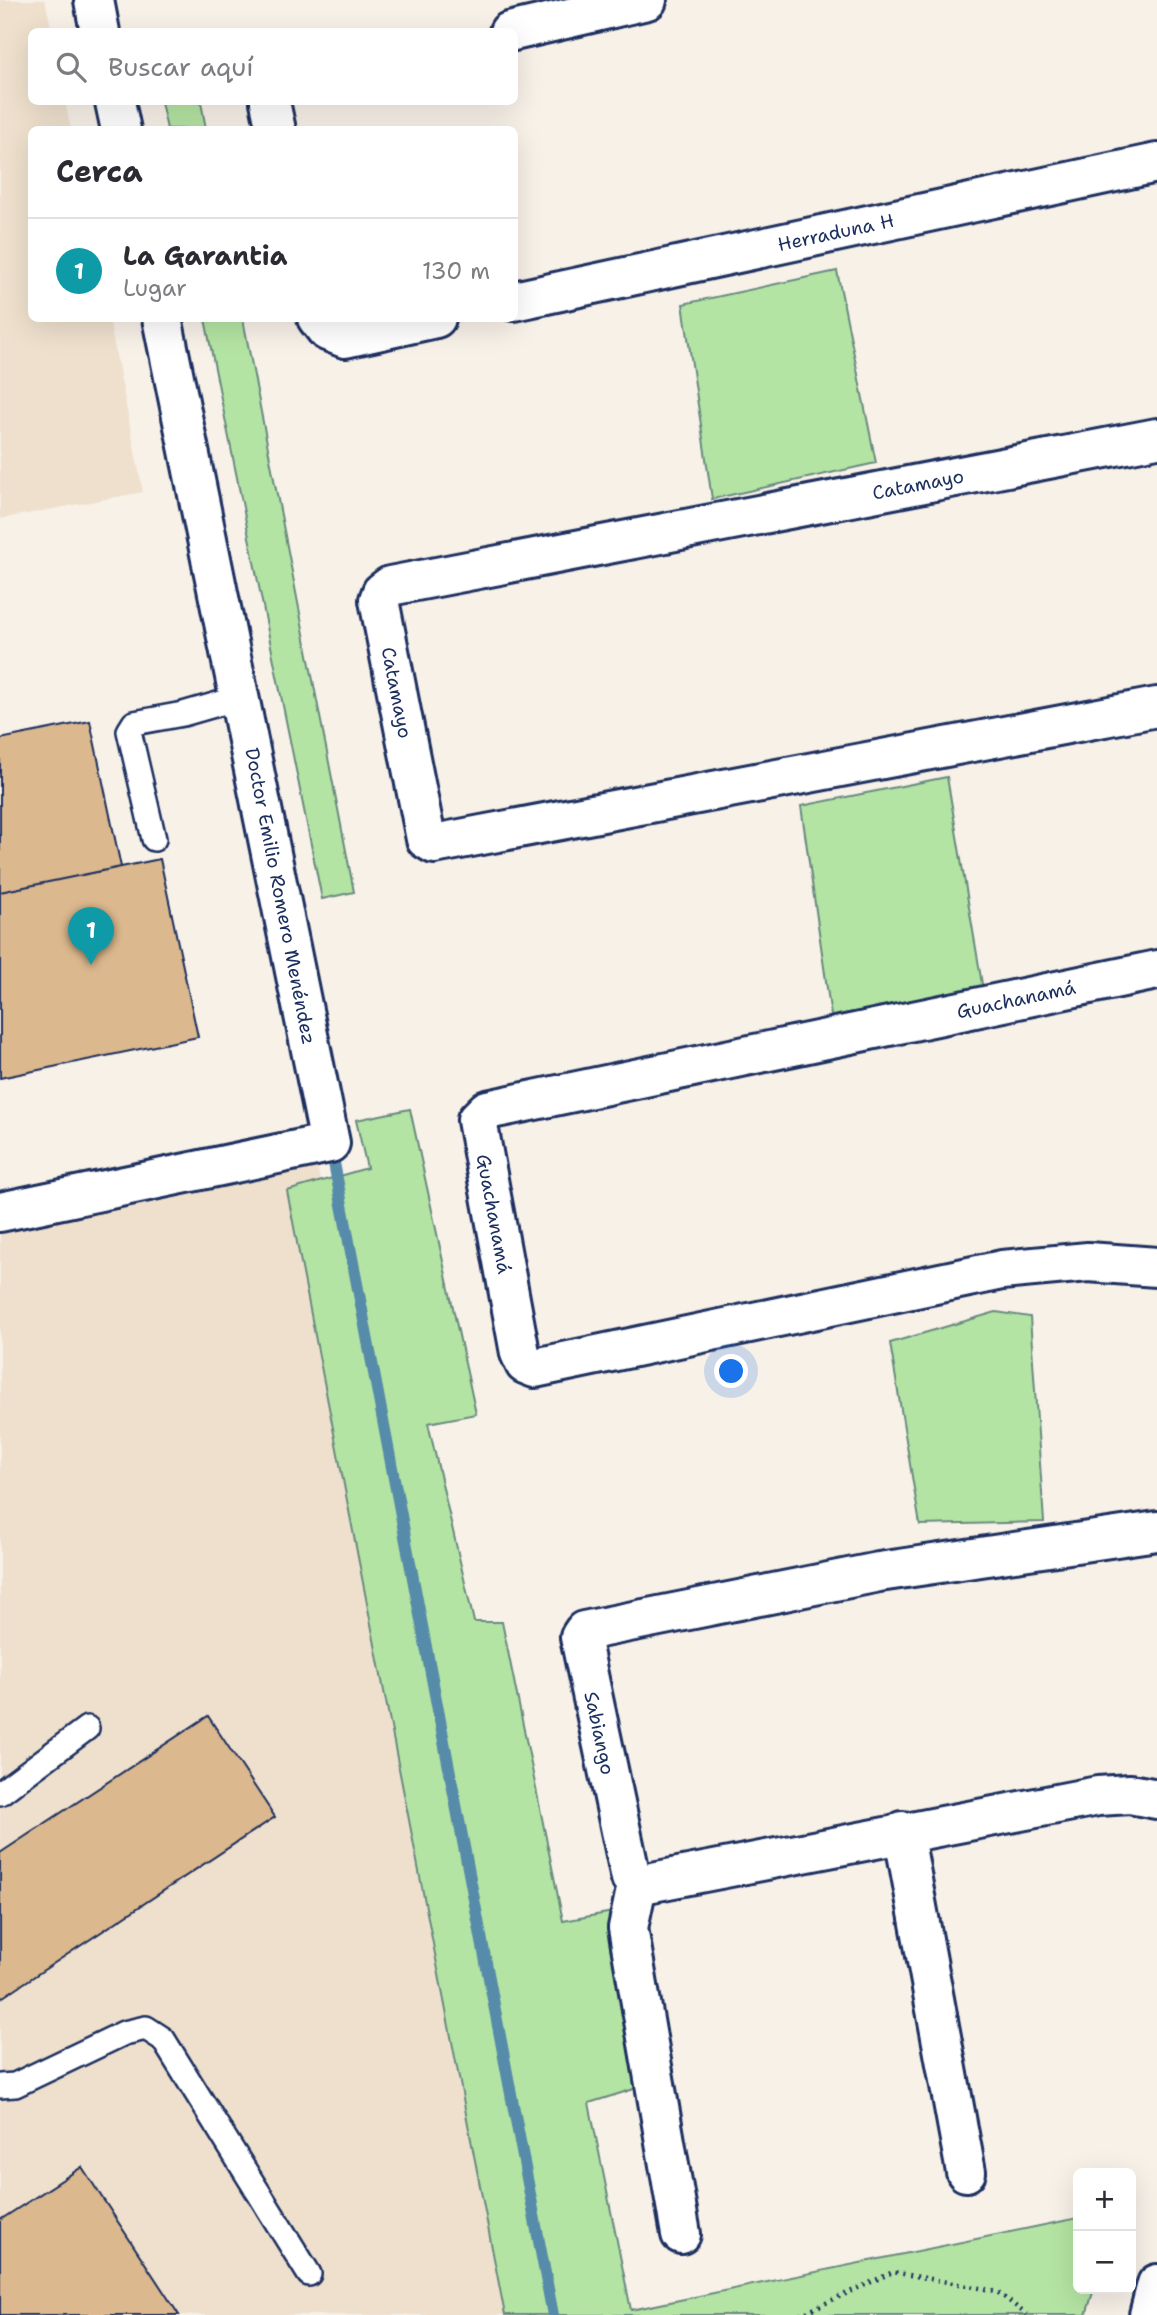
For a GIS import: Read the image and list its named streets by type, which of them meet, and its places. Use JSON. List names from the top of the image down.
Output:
{
  "streets": {
    "street": [
      "Herraduna H",
      "Catamayo",
      "Doctor Emilio Romero Menéndez",
      "Guachanamá",
      "Sabiango"
    ]
  },
  "page": {
    "search": "Buscar aquí",
    "heading": "Cerca",
    "list": [
      {
        "mark": "1",
        "name": "La Garantia",
        "note": "Lugar",
        "value": "130 m"
      }
    ],
    "pins": "1",
    "map_buttons": ["+", "−"]
  }
}
